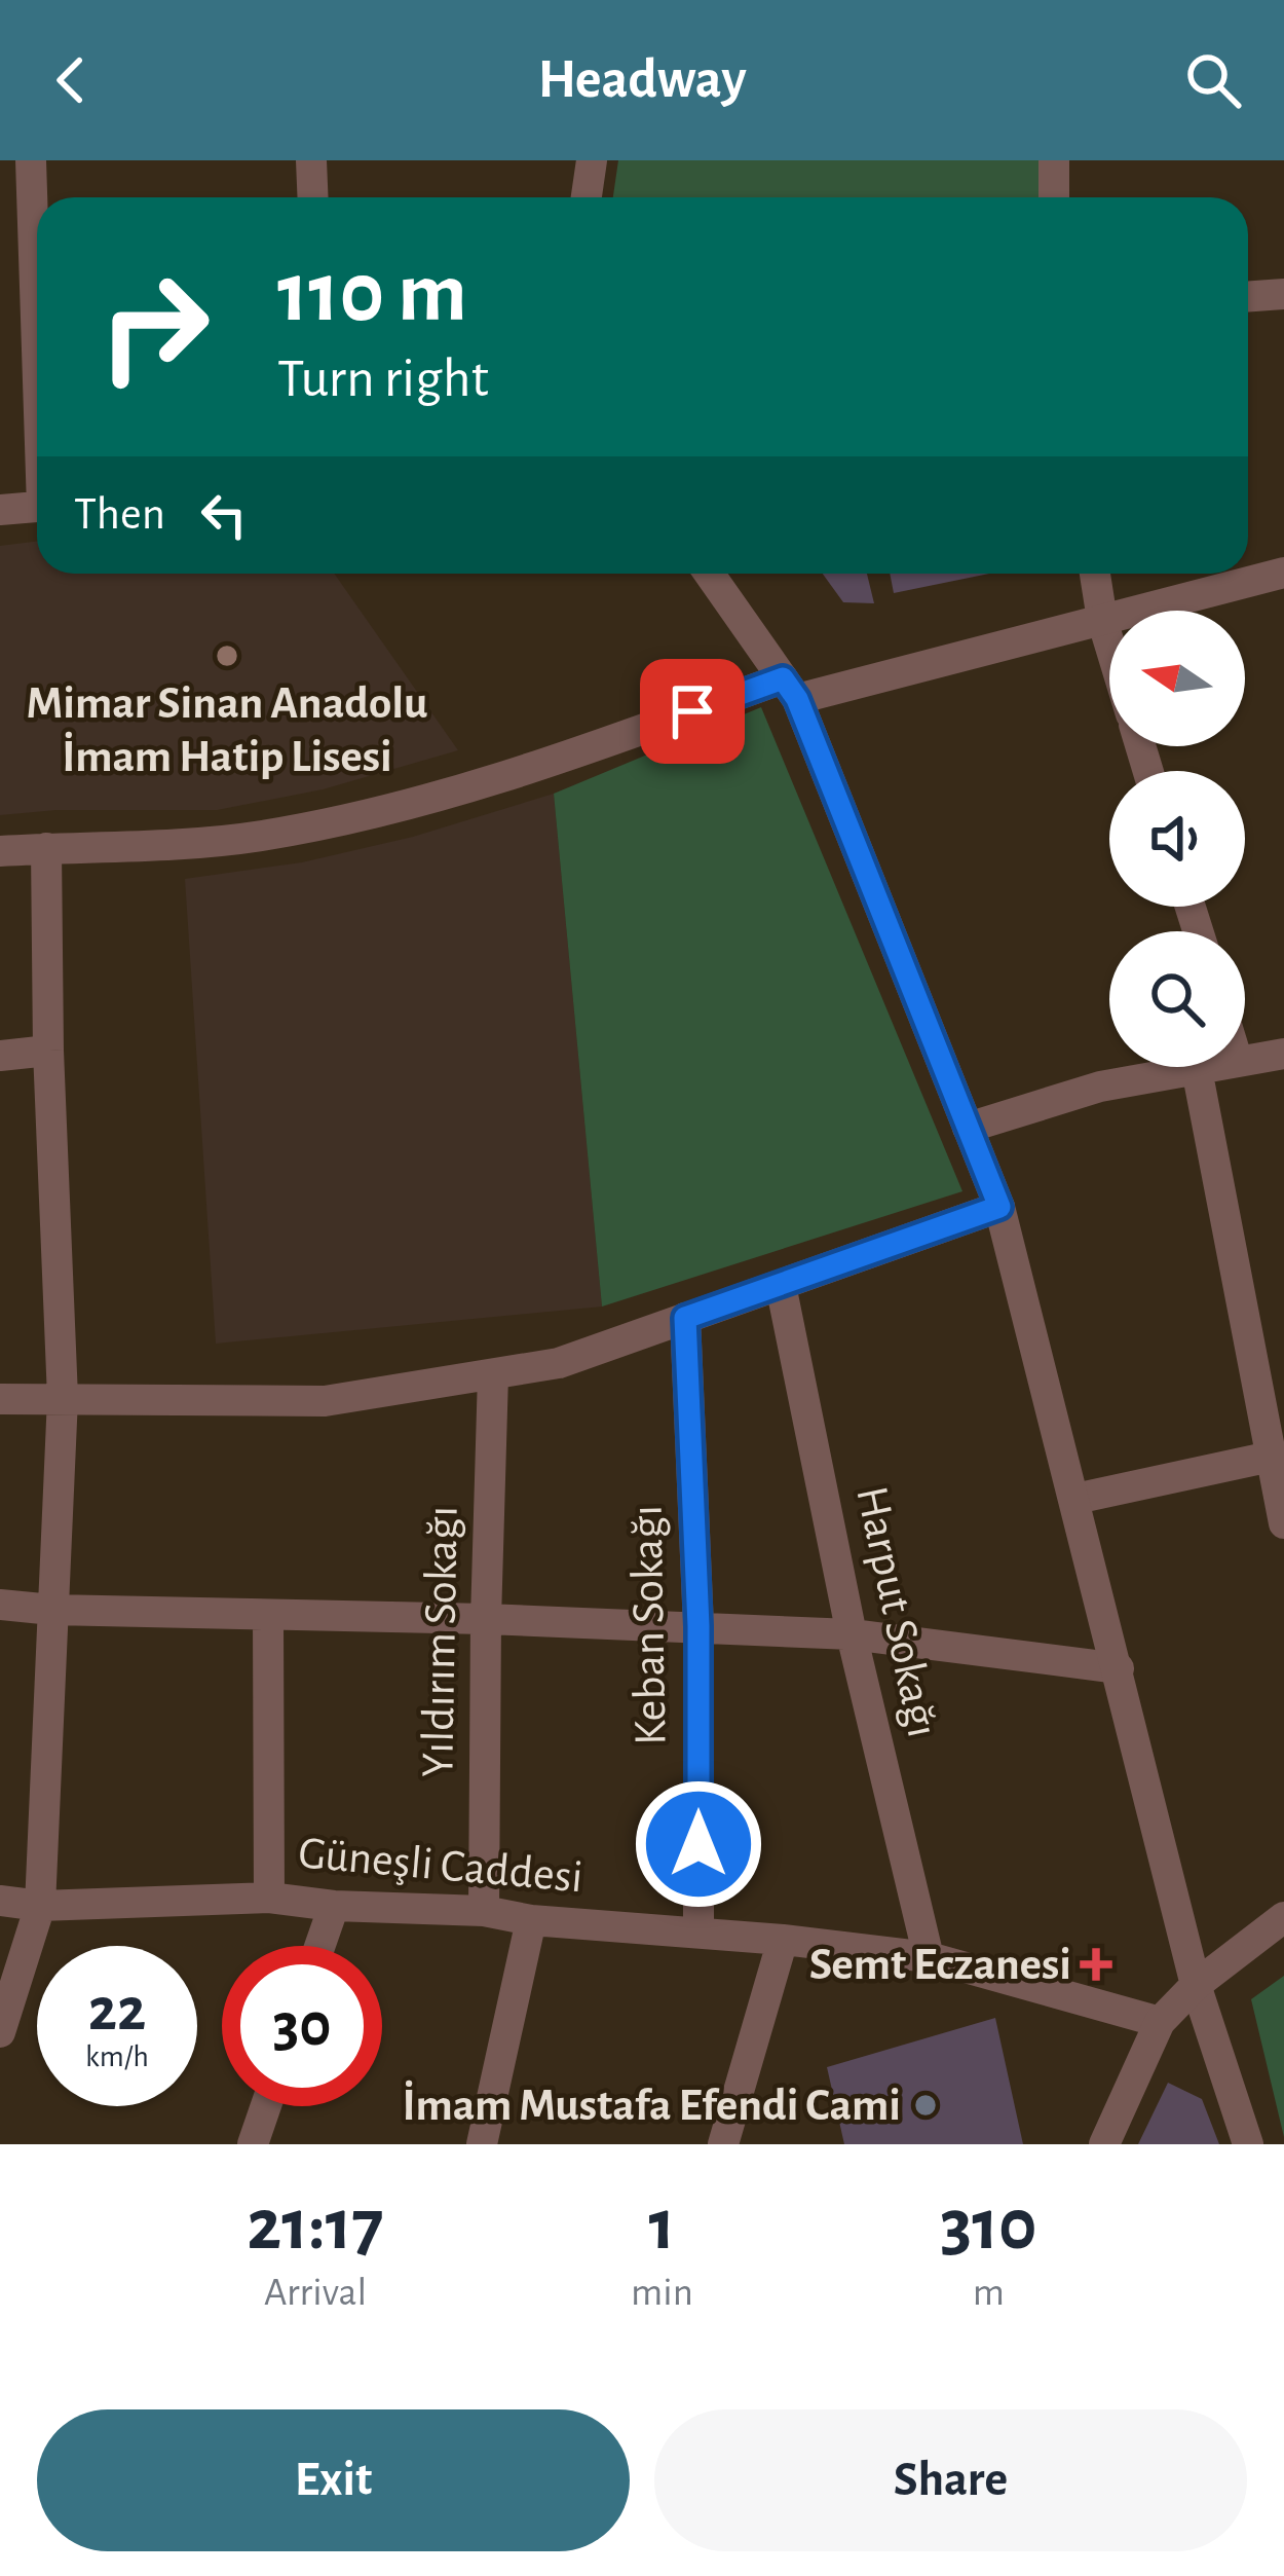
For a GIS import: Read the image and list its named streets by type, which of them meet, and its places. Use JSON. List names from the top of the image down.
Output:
{
  "streets": {
    "street": [
      "Harput Sokağı",
      "Keban Sokağı",
      "Yıldırım Sokağı",
      "Güneşli Caddesi"
    ]
  },
  "crossings": [
    ["Harput Sokağı", "Güneşli Caddesi"],
    ["Keban Sokağı", "Güneşli Caddesi"],
    ["Yıldırım Sokağı", "Güneşli Caddesi"]
  ],
  "places": {
    "other": ["Mimar Sinan Anadolu İmam Hatip Lisesi", "İmam Mustafa Efendi Cami"],
    "health": ["Semt Eczanesi"]
  },
  "north": "left",
  "page": {
    "header": "Headway",
    "turn": ["110 m", "Turn right"],
    "then": "Then",
    "speed": "22 km/h",
    "limit": "30",
    "eta": [
      "21:17",
      "Arrival",
      "1",
      "min",
      "310",
      "m"
    ],
    "buttons": ["Exit", "Share"]
  }
}
